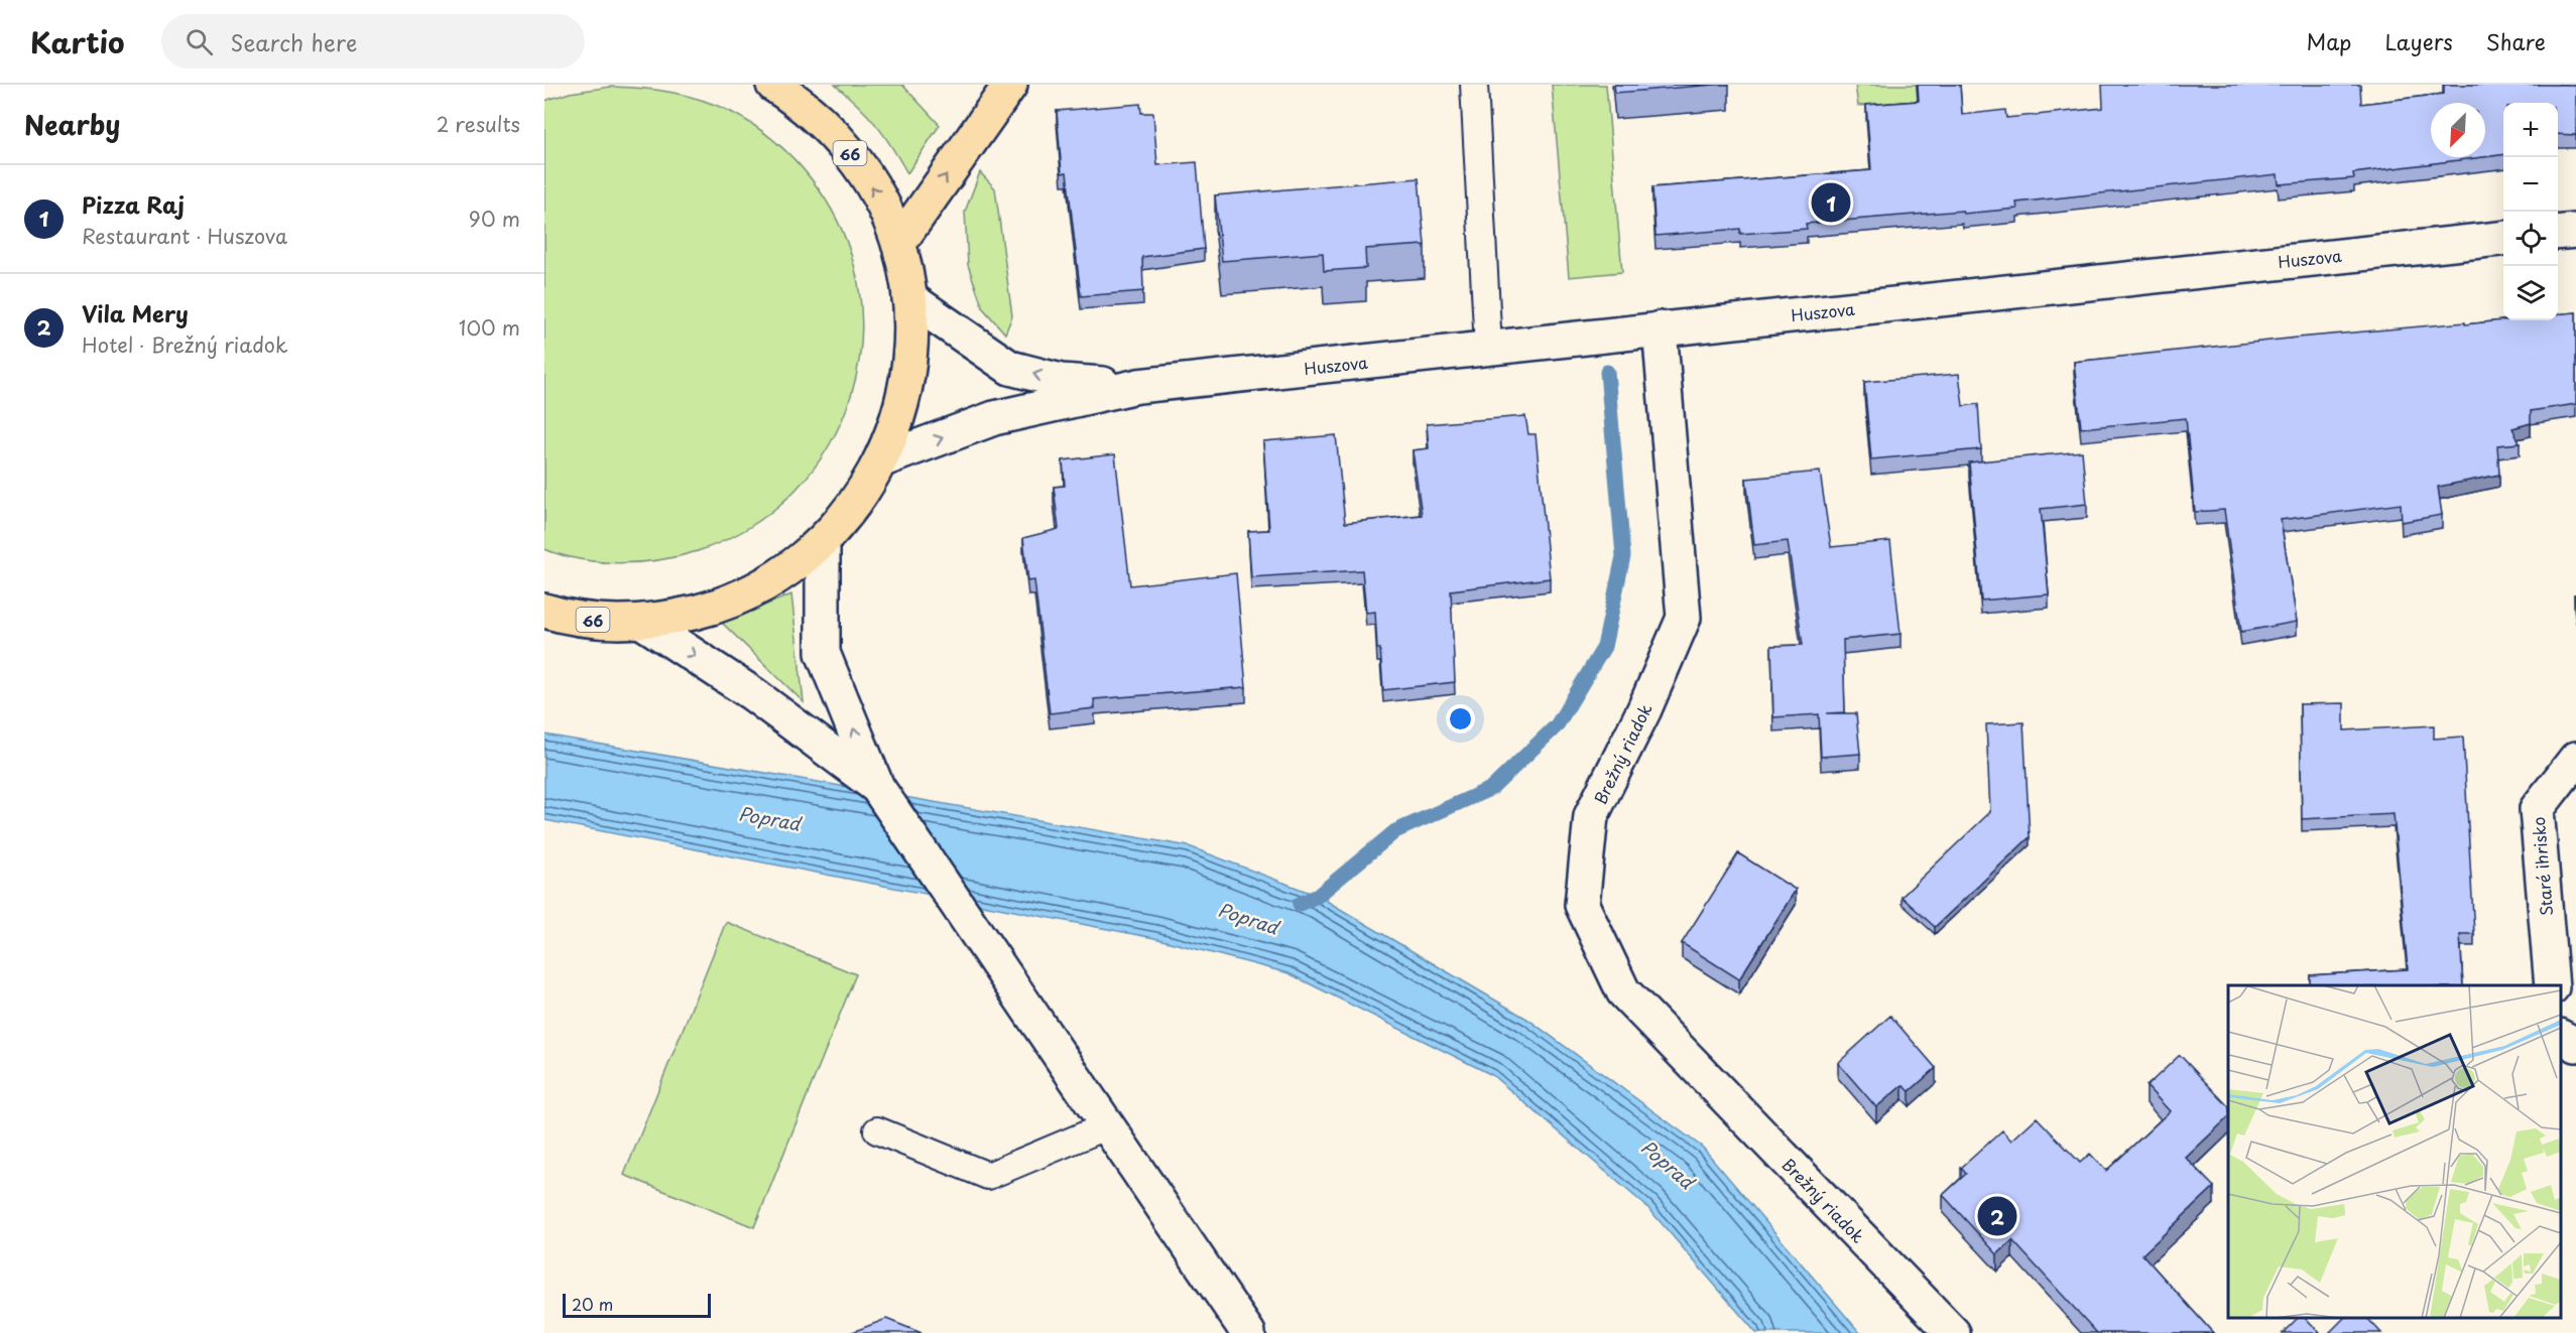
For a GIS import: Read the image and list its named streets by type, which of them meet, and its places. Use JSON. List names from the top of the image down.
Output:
{
  "streets": {
    "main road": ["66"],
    "street": ["Huszova", "Brežný riadok", "Staré ihrisko"]
  },
  "crossings": [
    ["66", "Huszova"],
    ["Huszova", "Brežný riadok"]
  ],
  "water": ["Poprad"],
  "scale_bar": "20 m",
  "north": "bottom left",
  "page": {
    "header": "Kartio",
    "search": "Search here",
    "nav": ["Map", "Layers", "Share"],
    "heading": ["Nearby", "2 results"],
    "map_buttons": ["+", "−"],
    "list": [
      {
        "mark": "1",
        "name": "Pizza Raj",
        "note": "Restaurant · Huszova",
        "value": "90 m"
      },
      {
        "mark": "2",
        "name": "Vila Mery",
        "note": "Hotel · Brežný riadok",
        "value": "100 m"
      }
    ],
    "pins": ["1", "2"],
    "scale": "20 m"
  }
}
